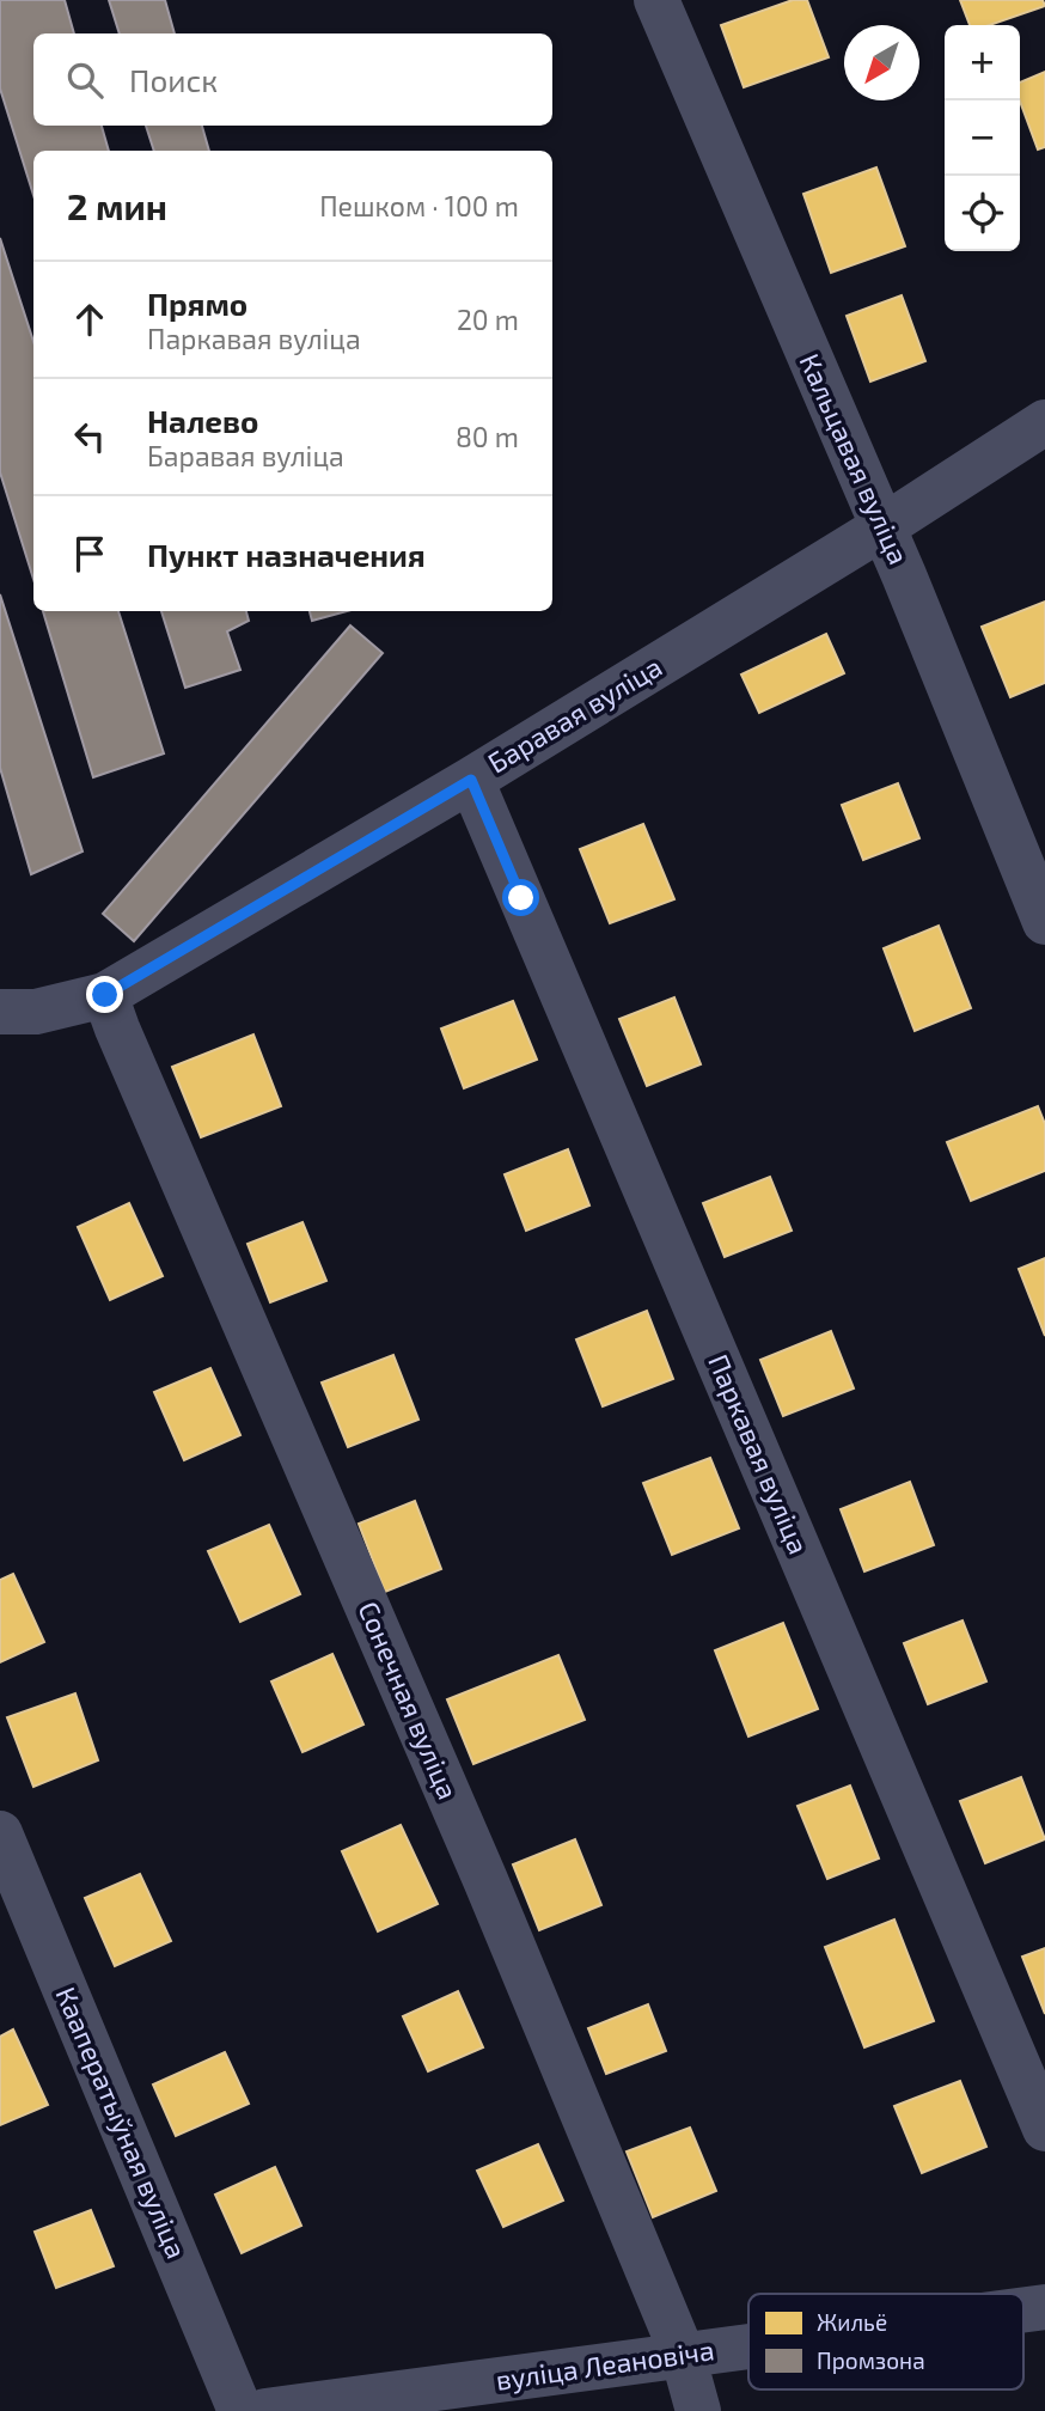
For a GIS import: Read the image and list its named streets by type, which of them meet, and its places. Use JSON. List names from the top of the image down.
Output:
{
  "streets": {
    "street": [
      "Кальцавая вуліца",
      "Баравая вуліца",
      "Паркавая вуліца",
      "Сонечная вуліца",
      "Кааператыўная вуліца",
      "вуліца Леановіча"
    ]
  },
  "crossings": [
    ["Кальцавая вуліца", "Баравая вуліца"],
    ["Баравая вуліца", "Паркавая вуліца"],
    ["Баравая вуліца", "Сонечная вуліца"],
    ["Сонечная вуліца", "вуліца Леановіча"]
  ],
  "legend": ["Жильё", "Промзона"],
  "north": "bottom left",
  "page": {
    "map_buttons": ["+", "−"],
    "search": "Поиск",
    "heading": ["2 мин", "Пешком · 100 m"],
    "list": [
      ["Прямо", "Паркавая вуліца", "20 m"],
      ["Налево", "Баравая вуліца", "80 m"],
      "Пункт назначения"
    ]
  }
}
